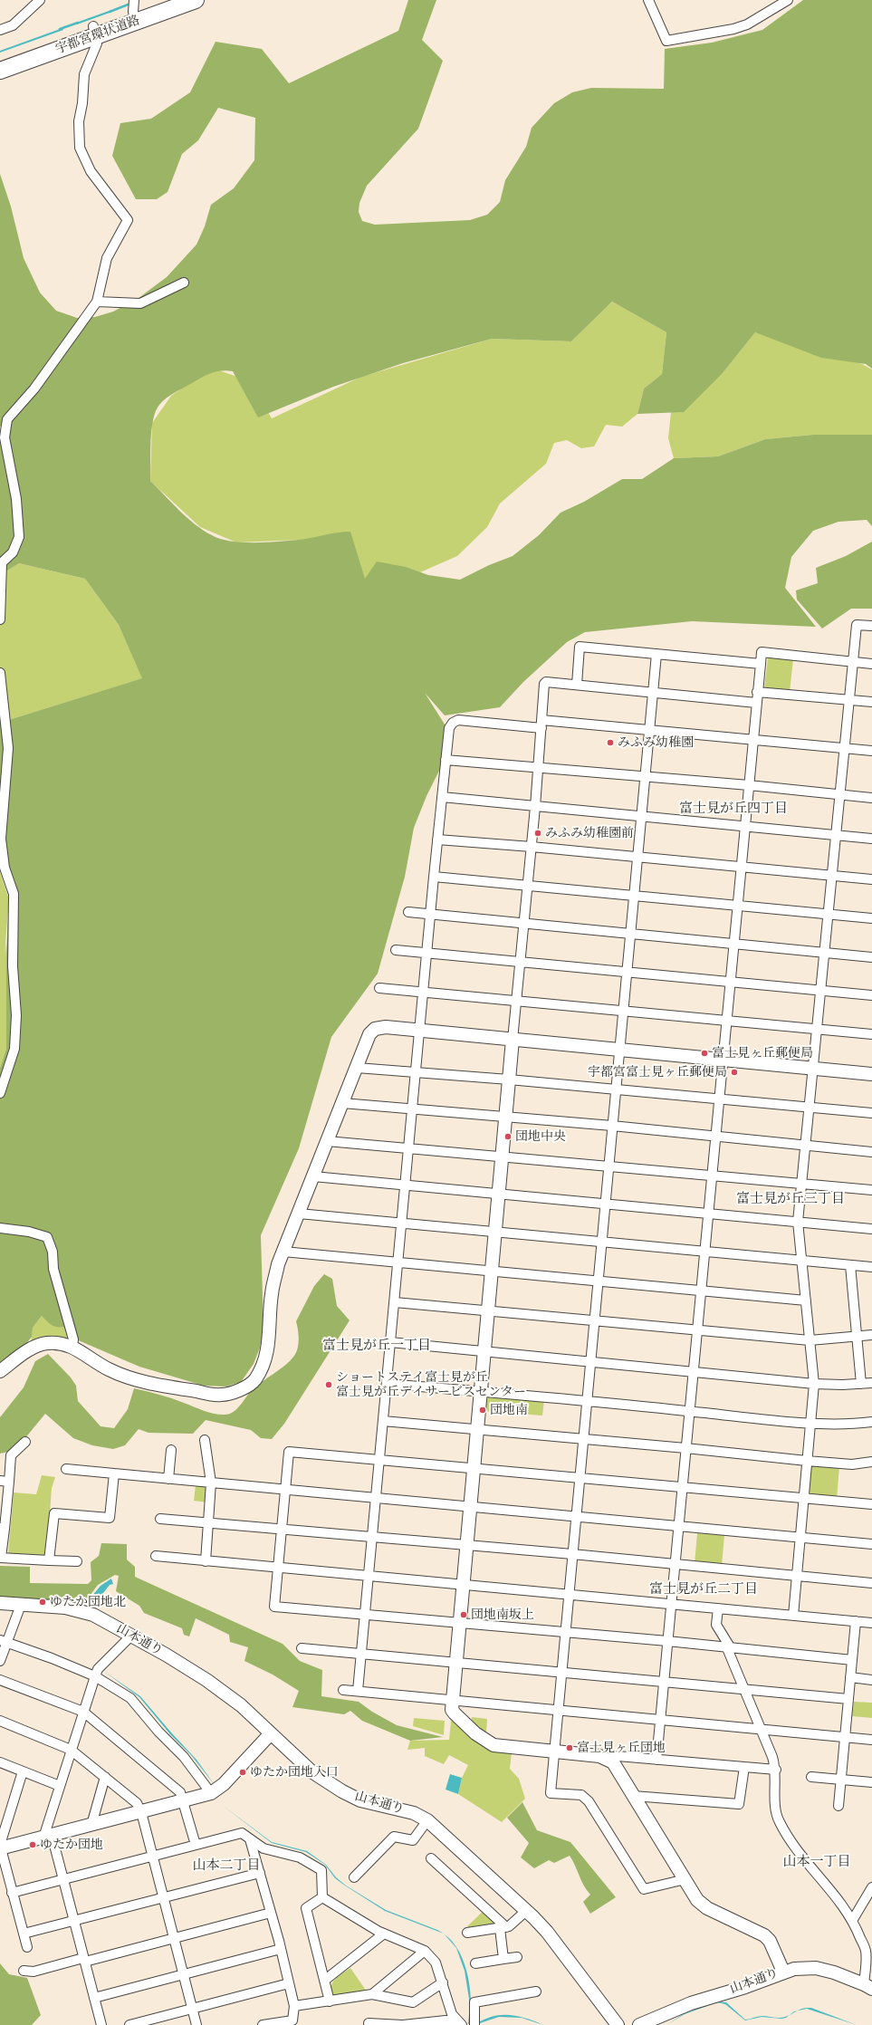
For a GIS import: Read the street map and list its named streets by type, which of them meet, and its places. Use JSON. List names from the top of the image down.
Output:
{
  "streets": {
    "highway": ["宇都宮環状道路"],
    "street": ["山本通り"]
  },
  "districts": [
    "富士見が丘四丁目",
    "富士見が丘三丁目",
    "富士見が丘一丁目",
    "富士見が丘二丁目",
    "山本一丁目",
    "山本二丁目"
  ],
  "places": [
    "みふみ幼稚園",
    "みふみ幼稚園前",
    "富士見ヶ丘郵便局",
    "宇都宮富士見ヶ丘郵便局",
    "団地中央",
    "ショートステイ富士見が丘 富士見が丘デイサービスセンター",
    "団地南",
    "ゆたか団地北",
    "団地南坂上",
    "富士見ヶ丘団地",
    "ゆたか団地入口",
    "ゆたか団地"
  ]
}
